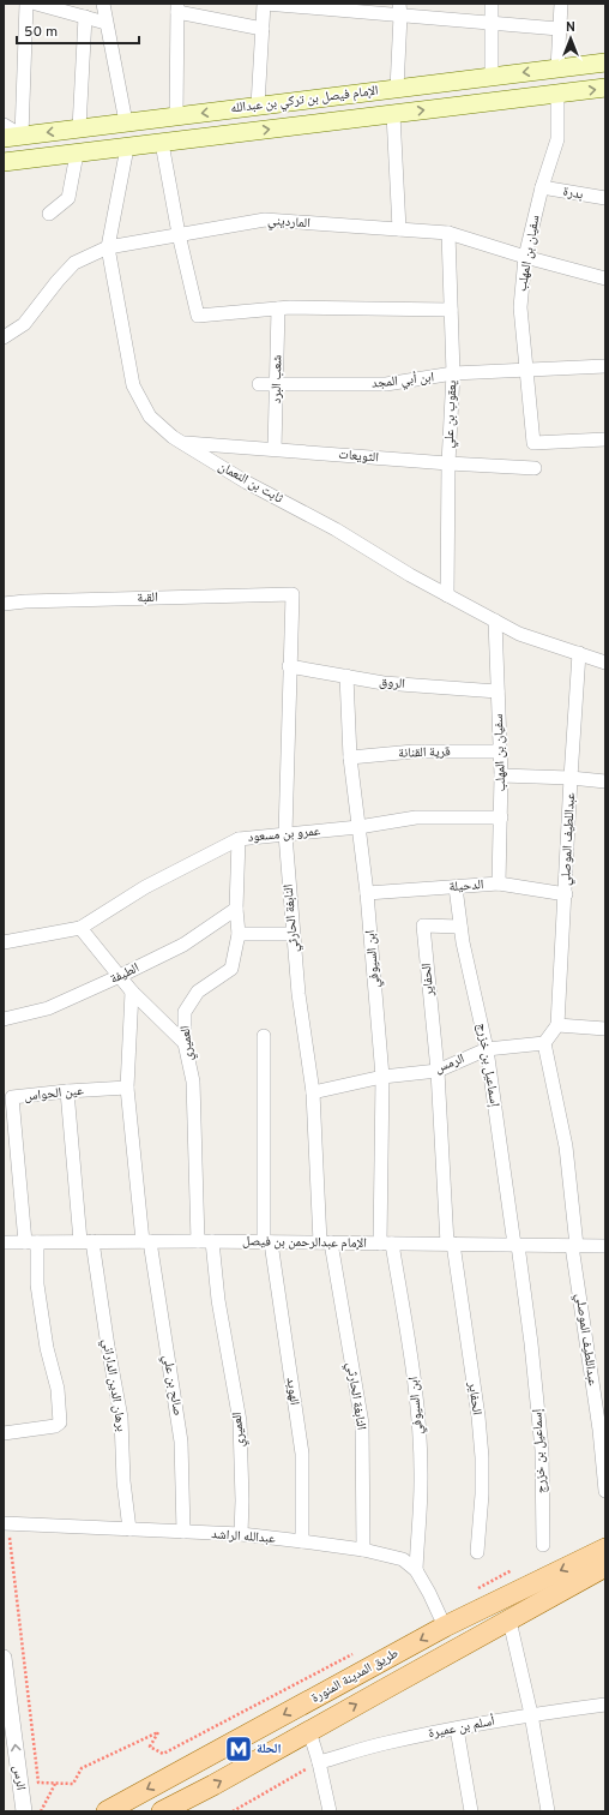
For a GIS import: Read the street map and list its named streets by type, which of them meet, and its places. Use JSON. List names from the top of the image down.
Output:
{
  "streets": {
    "main road": ["الإمام فيصل بن تركي بن عبدالله", "طريق المدينة المنورة"],
    "street": [
      "بدرة",
      "المارديني",
      "سفيان بن المهلب",
      "شعب البرد",
      "ابن أبي المجد",
      "يعقوب بن علي",
      "الثويعات",
      "ثابت بن النعمان",
      "القبة",
      "الروق",
      "قرية القنانة",
      "عمرو بن مسعود",
      "عبداللطيف الموصلي",
      "الدحيلة",
      "النابغة الحارثي",
      "ابن السيوفي",
      "الطيفة",
      "الحفاير",
      "العميري",
      "الرمس",
      "إسماعيل بن خزرج",
      "عين الحواس",
      "الإمام عبدالرحمن بن فيصل",
      "برهان الدين الداراني",
      "صالح بن علي",
      "الهويد",
      "عبدالله الراشد",
      "أسلم بن عميرة",
      "الرس"
    ]
  },
  "crossings": [
    ["الإمام فيصل بن تركي بن عبدالله", "سفيان بن المهلب"],
    ["الإمام فيصل بن تركي بن عبدالله", "ثابت بن النعمان"],
    ["بدرة", "سفيان بن المهلب"],
    ["المارديني", "سفيان بن المهلب"],
    ["المارديني", "يعقوب بن علي"],
    ["المارديني", "ثابت بن النعمان"],
    ["سفيان بن المهلب", "ابن أبي المجد"],
    ["سفيان بن المهلب", "ثابت بن النعمان"],
    ["سفيان بن المهلب", "الروق"],
    ["سفيان بن المهلب", "قرية القنانة"],
    ["سفيان بن المهلب", "عمرو بن مسعود"],
    ["سفيان بن المهلب", "الدحيلة"],
    ["شعب البرد", "ابن أبي المجد"],
    ["شعب البرد", "الثويعات"],
    ["ابن أبي المجد", "يعقوب بن علي"],
    ["يعقوب بن علي", "الثويعات"],
    ["يعقوب بن علي", "ثابت بن النعمان"],
    ["الثويعات", "ثابت بن النعمان"],
    ["ثابت بن النعمان", "عبداللطيف الموصلي"],
    ["القبة", "النابغة الحارثي"],
    ["الروق", "النابغة الحارثي"],
    ["الروق", "ابن السيوفي"],
    ["قرية القنانة", "ابن السيوفي"],
    ["عمرو بن مسعود", "النابغة الحارثي"],
    ["عمرو بن مسعود", "ابن السيوفي"],
    ["عمرو بن مسعود", "العميري"],
    ["عبداللطيف الموصلي", "الدحيلة"],
    ["عبداللطيف الموصلي", "الرمس"],
    ["عبداللطيف الموصلي", "الإمام عبدالرحمن بن فيصل"],
    ["الدحيلة", "ابن السيوفي"],
    ["الدحيلة", "إسماعيل بن خزرج"],
    ["النابغة الحارثي", "الرمس"],
    ["النابغة الحارثي", "الإمام عبدالرحمن بن فيصل"],
    ["النابغة الحارثي", "عبدالله الراشد"],
    ["ابن السيوفي", "الرمس"],
    ["ابن السيوفي", "الإمام عبدالرحمن بن فيصل"],
    ["ابن السيوفي", "عبدالله الراشد"],
    ["الطيفة", "العميري"],
    ["الحفاير", "الرمس"],
    ["الحفاير", "إسماعيل بن خزرج"],
    ["الحفاير", "الإمام عبدالرحمن بن فيصل"],
    ["العميري", "الإمام عبدالرحمن بن فيصل"],
    ["العميري", "عبدالله الراشد"],
    ["الرمس", "إسماعيل بن خزرج"],
    ["إسماعيل بن خزرج", "الإمام عبدالرحمن بن فيصل"],
    ["عين الحواس", "الإمام عبدالرحمن بن فيصل"],
    ["عين الحواس", "برهان الدين الداراني"],
    ["عين الحواس", "صالح بن علي"],
    ["الإمام عبدالرحمن بن فيصل", "برهان الدين الداراني"],
    ["الإمام عبدالرحمن بن فيصل", "صالح بن علي"],
    ["الإمام عبدالرحمن بن فيصل", "الهويد"],
    ["برهان الدين الداراني", "عبدالله الراشد"],
    ["صالح بن علي", "عبدالله الراشد"],
    ["الهويد", "عبدالله الراشد"],
    ["عبدالله الراشد", "طريق المدينة المنورة"]
  ],
  "one_way": ["الرس"],
  "places": {
    "metro station": ["الحلة"]
  },
  "scale_bar": "50 m",
  "north": "top"
}
